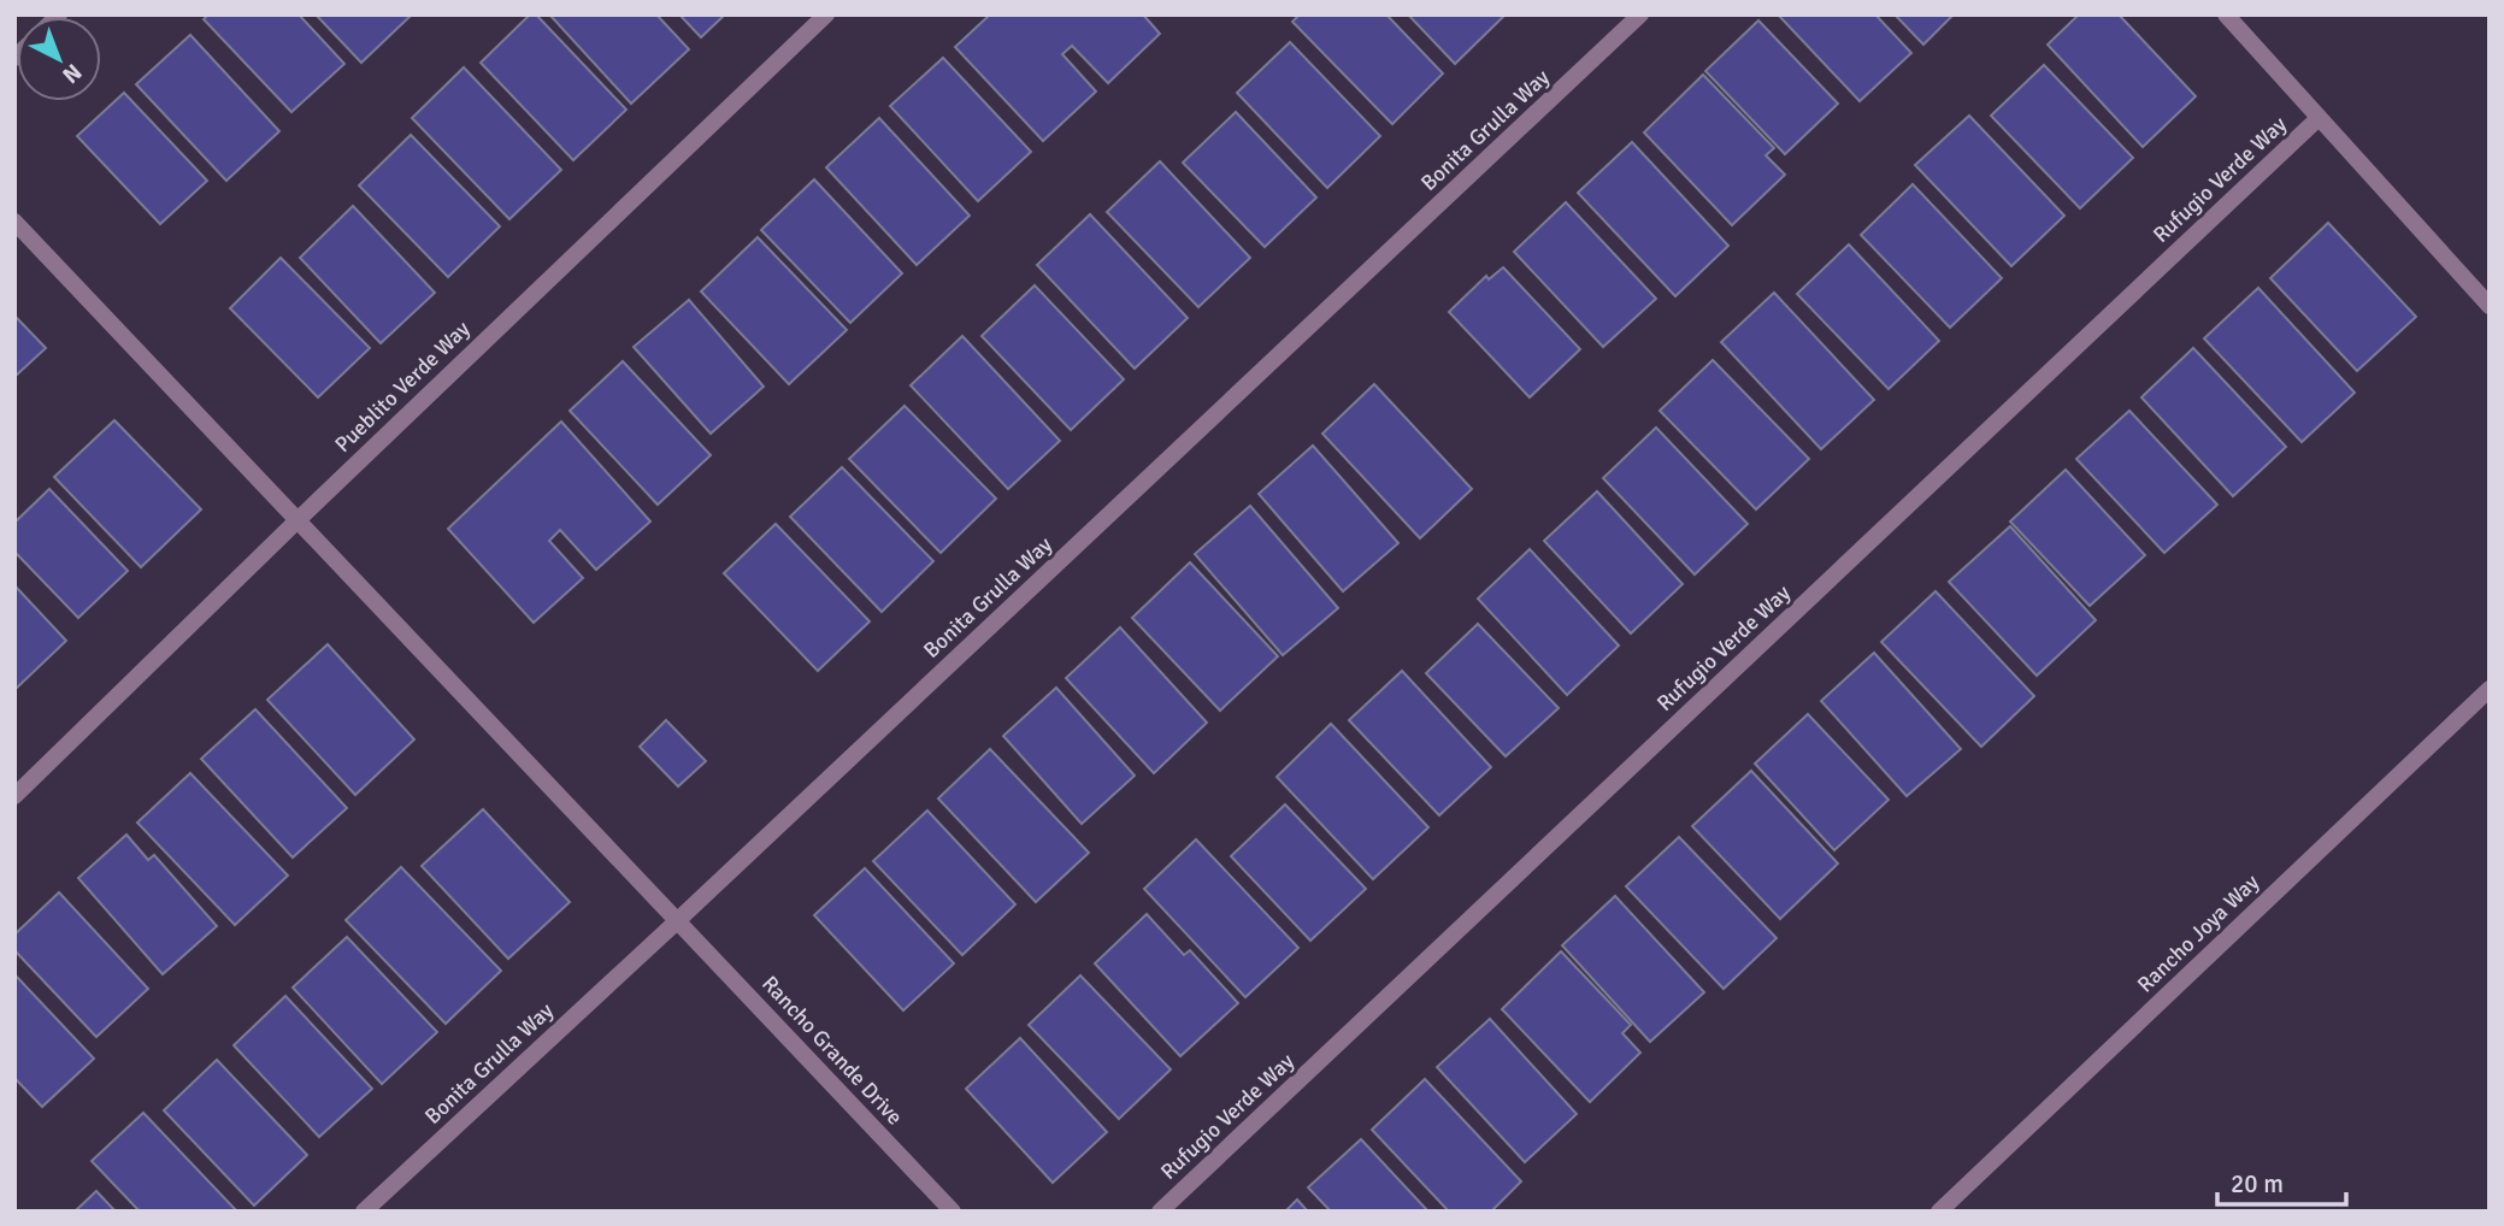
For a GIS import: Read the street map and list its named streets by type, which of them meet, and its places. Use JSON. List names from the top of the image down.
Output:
{
  "streets": {
    "street": [
      "Bonita Grulla Way",
      "Rufugio Verde Way",
      "Pueblito Verde Way",
      "Rancho Joya Way",
      "Rancho Grande Drive"
    ]
  },
  "crossings": [
    ["Bonita Grulla Way", "Rancho Grande Drive"],
    ["Pueblito Verde Way", "Rancho Grande Drive"]
  ],
  "scale_bar": "20 m",
  "north": "bottom right"
}
